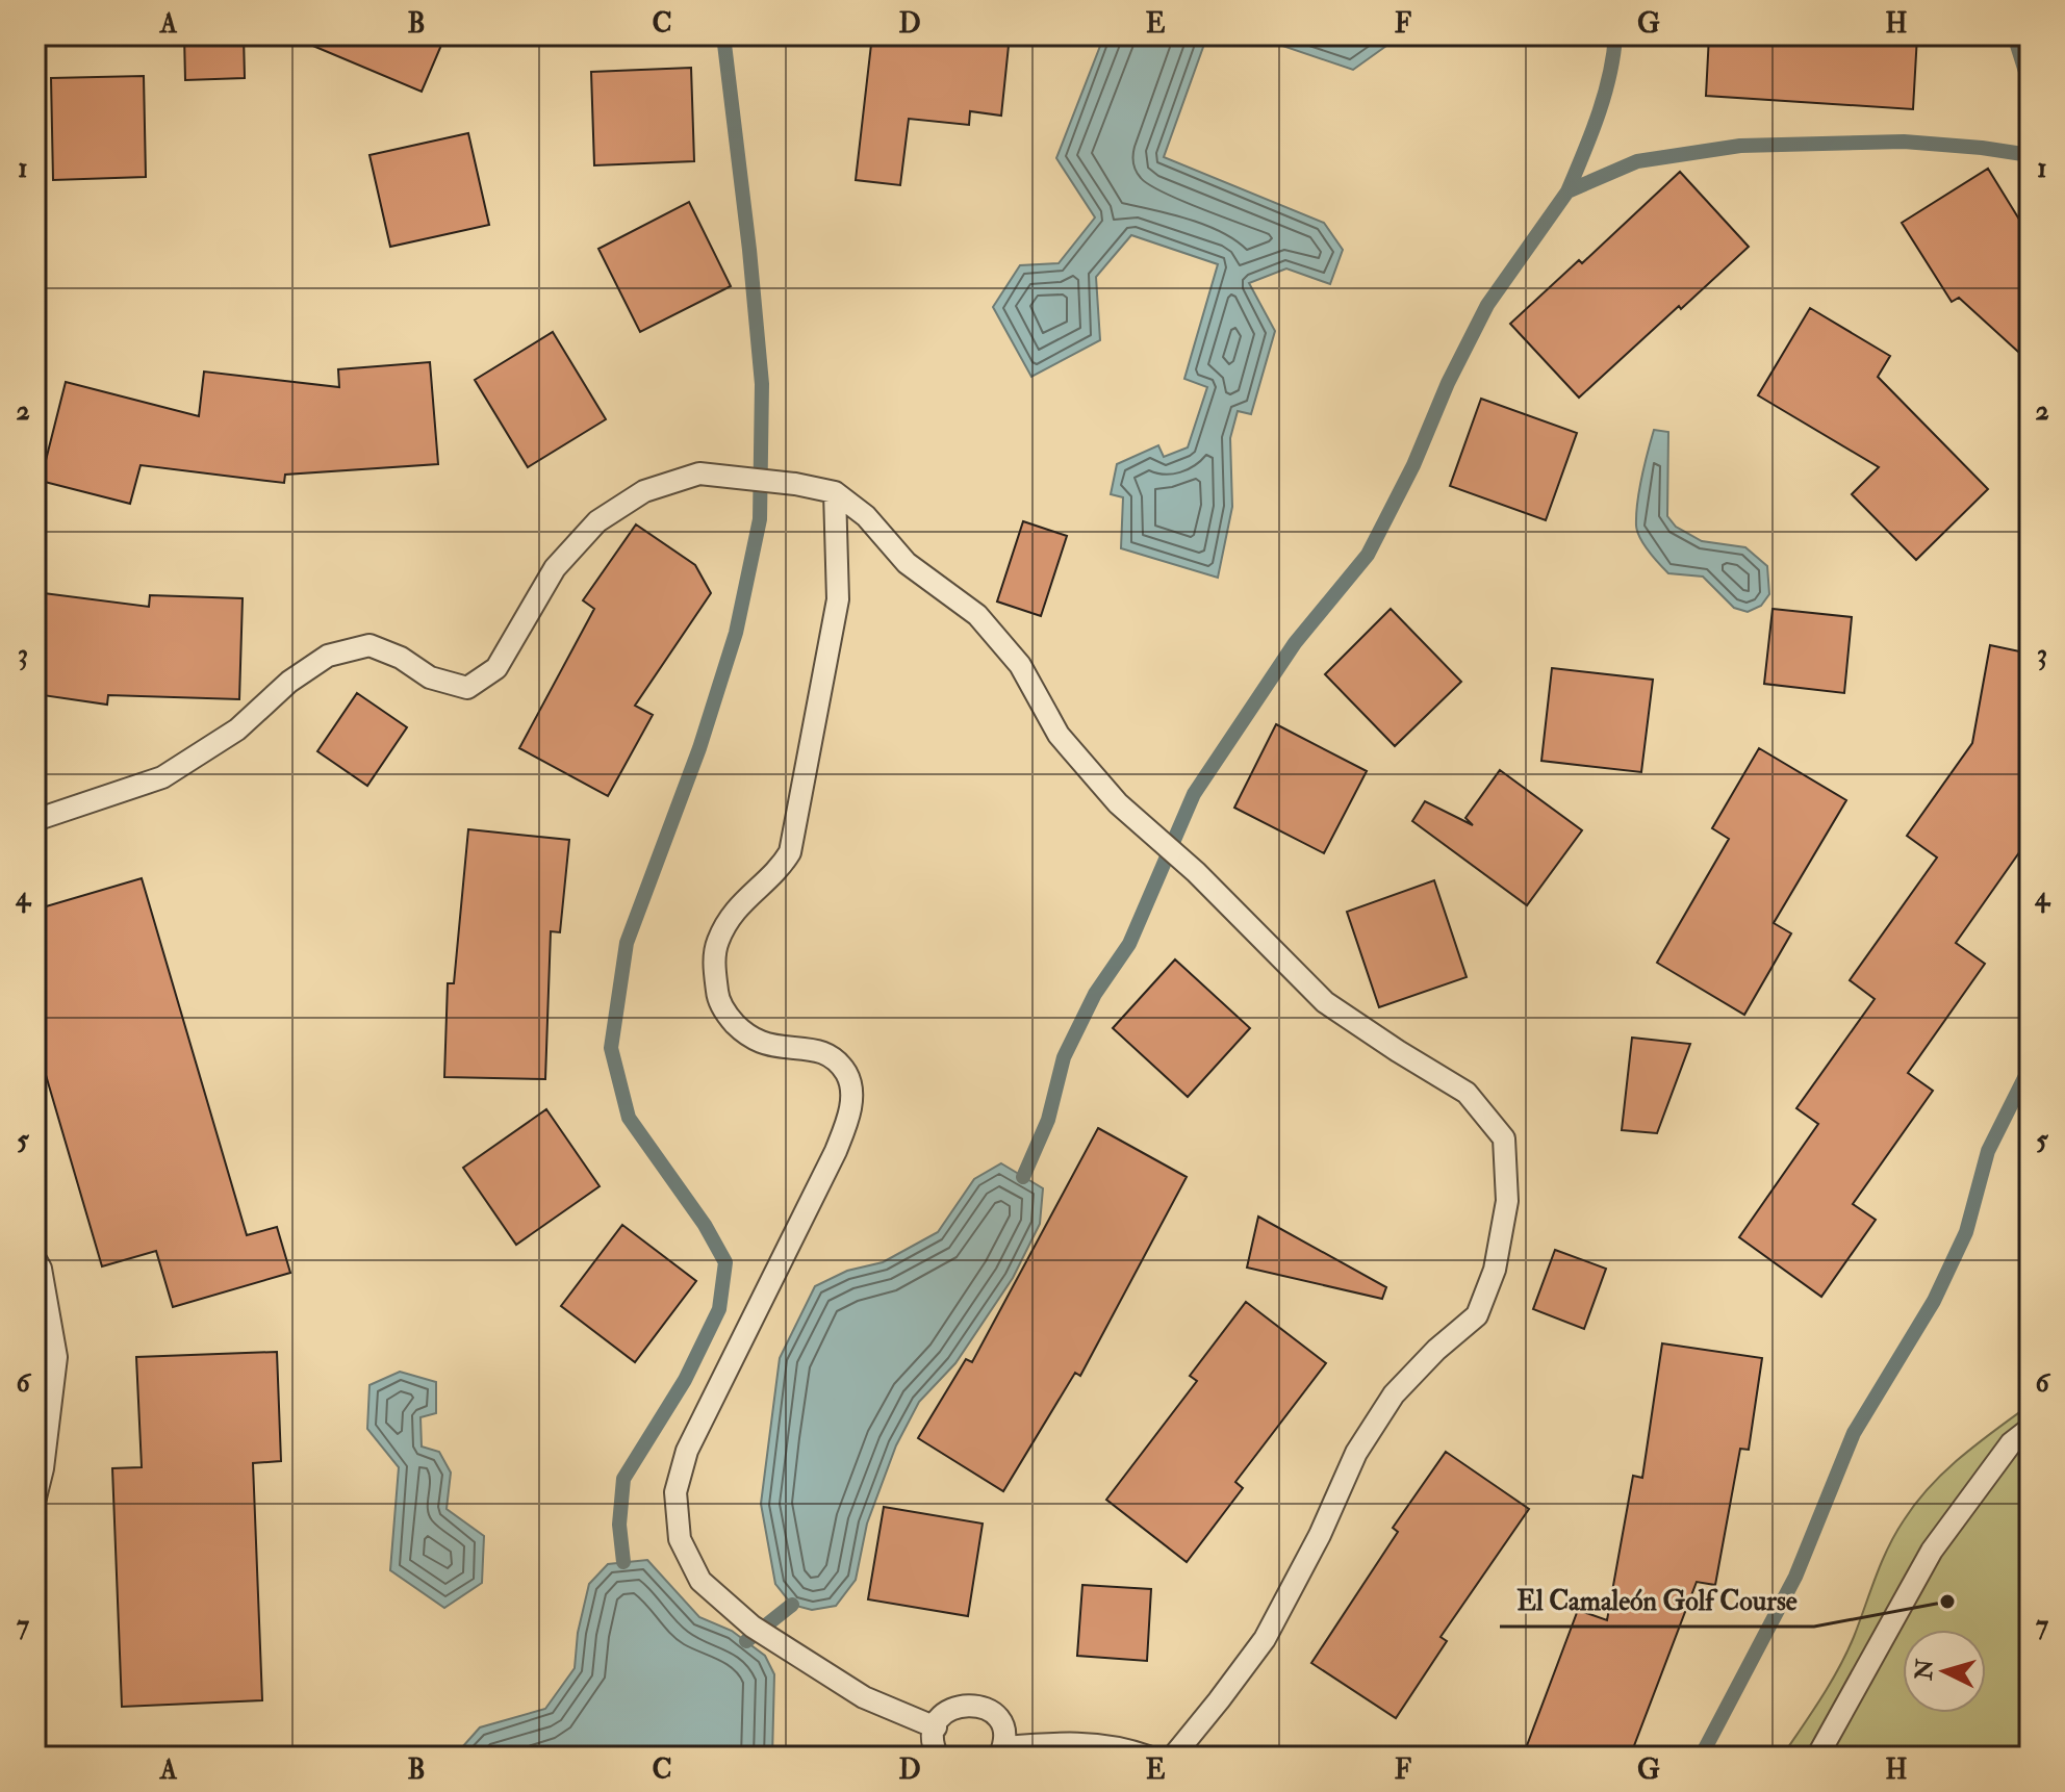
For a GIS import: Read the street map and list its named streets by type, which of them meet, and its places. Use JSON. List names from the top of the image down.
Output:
{
  "places": ["El Camaleón Golf Course"],
  "north": "left",
  "grid": {
    "columns": [
      "A",
      "B",
      "C",
      "D",
      "E",
      "F",
      "G",
      "H"
    ],
    "rows": [
      "1",
      "2",
      "3",
      "4",
      "5",
      "6",
      "7"
    ]
  }
}
